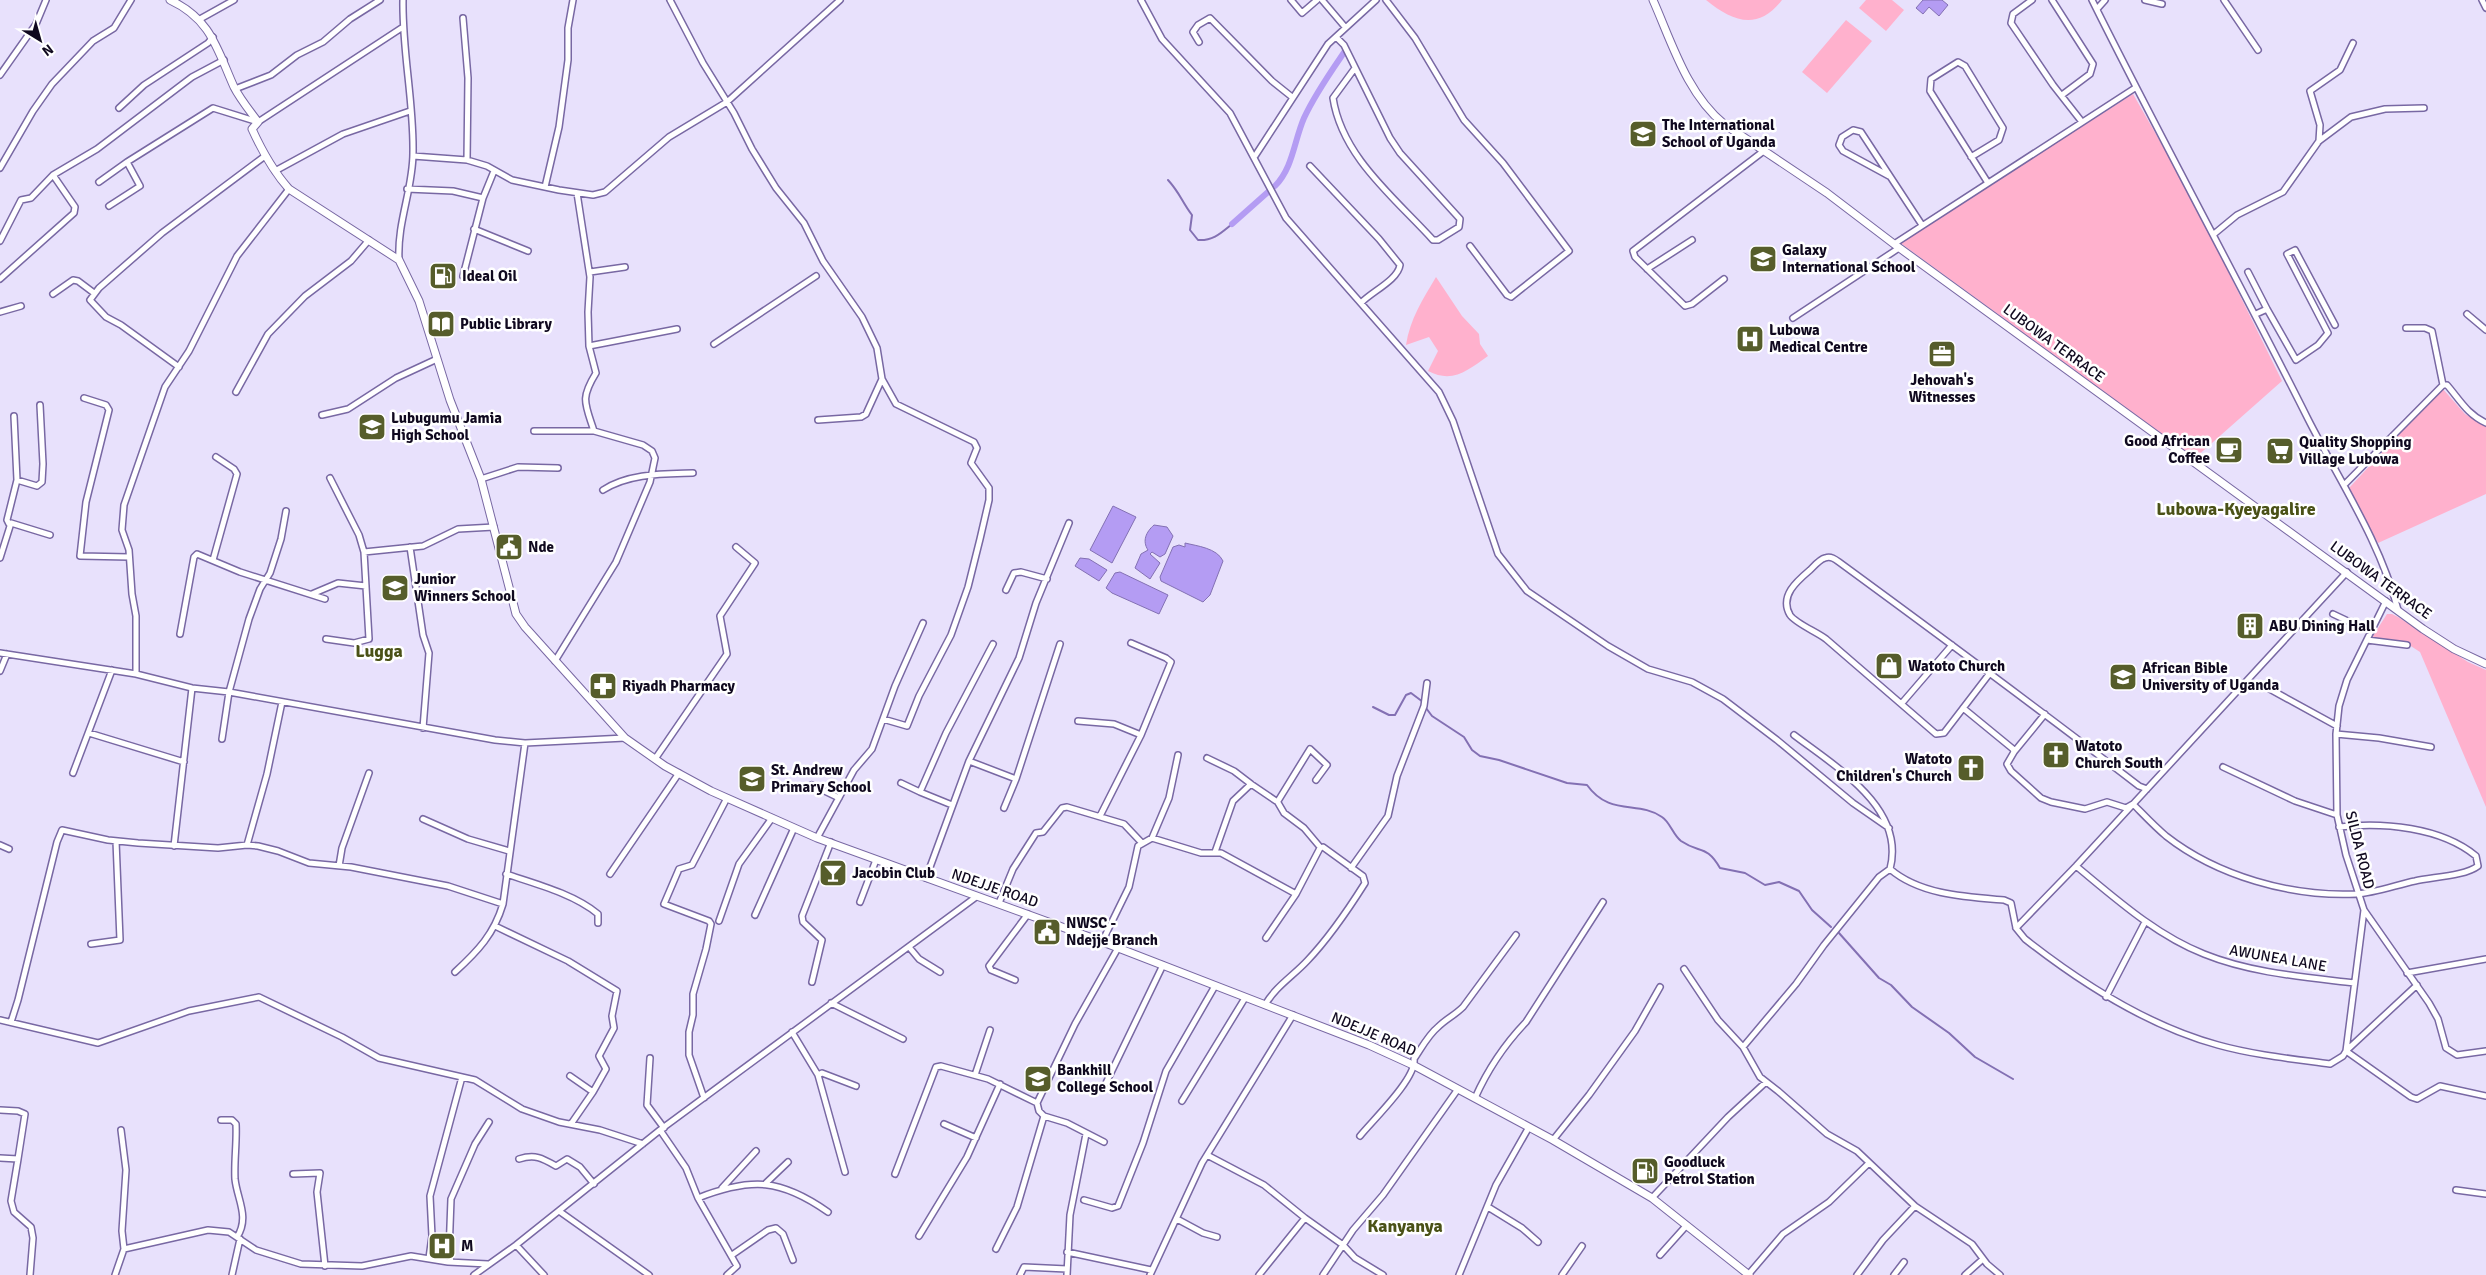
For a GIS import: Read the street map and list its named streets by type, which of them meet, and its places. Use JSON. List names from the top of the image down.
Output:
{
  "streets": {
    "street": [
      "LUBOWA TERRACE",
      "SILDA ROAD",
      "NDEJJE ROAD",
      "AWUNEA LANE"
    ]
  },
  "crossings": [
    ["LUBOWA TERRACE", "SILDA ROAD"]
  ],
  "districts": ["Lubowa-Kyeyagalire", "Lugga", "Kanyanya"],
  "places": {
    "school or university": [
      "The International School of Uganda",
      "Galaxy International School",
      "Lubugumu Jamia High School",
      "Junior Winners School",
      "African Bible University of Uganda",
      "St. Andrew Primary School",
      "Bankhill College School"
    ],
    "fuel station": ["Ideal Oil", "Goodluck Petrol Station"],
    "library": ["Public Library"],
    "hospital": ["Lubowa Medical Centre", "M"],
    "office": ["Jehovah's Witnesses"],
    "cafe": ["Good African Coffee"],
    "supermarket": ["Quality Shopping Village Lubowa"],
    "public building": ["Nde", "NWSC - Ndejje Branch"],
    "building": ["ABU Dining Hall"],
    "shop": ["Watoto Church"],
    "pharmacy": ["Riyadh Pharmacy"],
    "church": ["Watoto Church South", "Watoto Children's Church"],
    "bar": ["Jacobin Club"]
  },
  "north": "bottom right"
}
